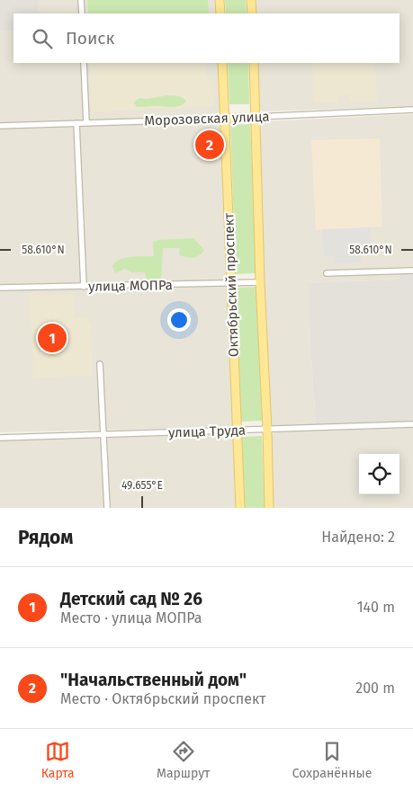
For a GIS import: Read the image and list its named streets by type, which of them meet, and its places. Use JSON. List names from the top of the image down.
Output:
{
  "streets": {
    "main road": ["Морозовская улица", "Октябрьский проспект"],
    "street": ["улица МОПРа", "улица Труда"]
  },
  "crossings": [
    ["Морозовская улица", "Октябрьский проспект"],
    ["Октябрьский проспект", "улица МОПРа"],
    ["Октябрьский проспект", "улица Труда"]
  ],
  "page": {
    "search": "Поиск",
    "pins": ["2", "1"],
    "heading": ["Рядом", "Найдено: 2"],
    "list": [
      {
        "mark": "1",
        "name": "Детский сад № 26",
        "note": "Место · улица МОПРа",
        "value": "140 m"
      },
      {
        "mark": "2",
        "name": "\"Начальственный дом\"",
        "note": "Место · Октябрьский проспект",
        "value": "200 m"
      }
    ],
    "nav": ["Карта", "Маршрут", "Сохранённые"]
  },
  "coordinates": ["58.610°N", "49.655°E"]
}
